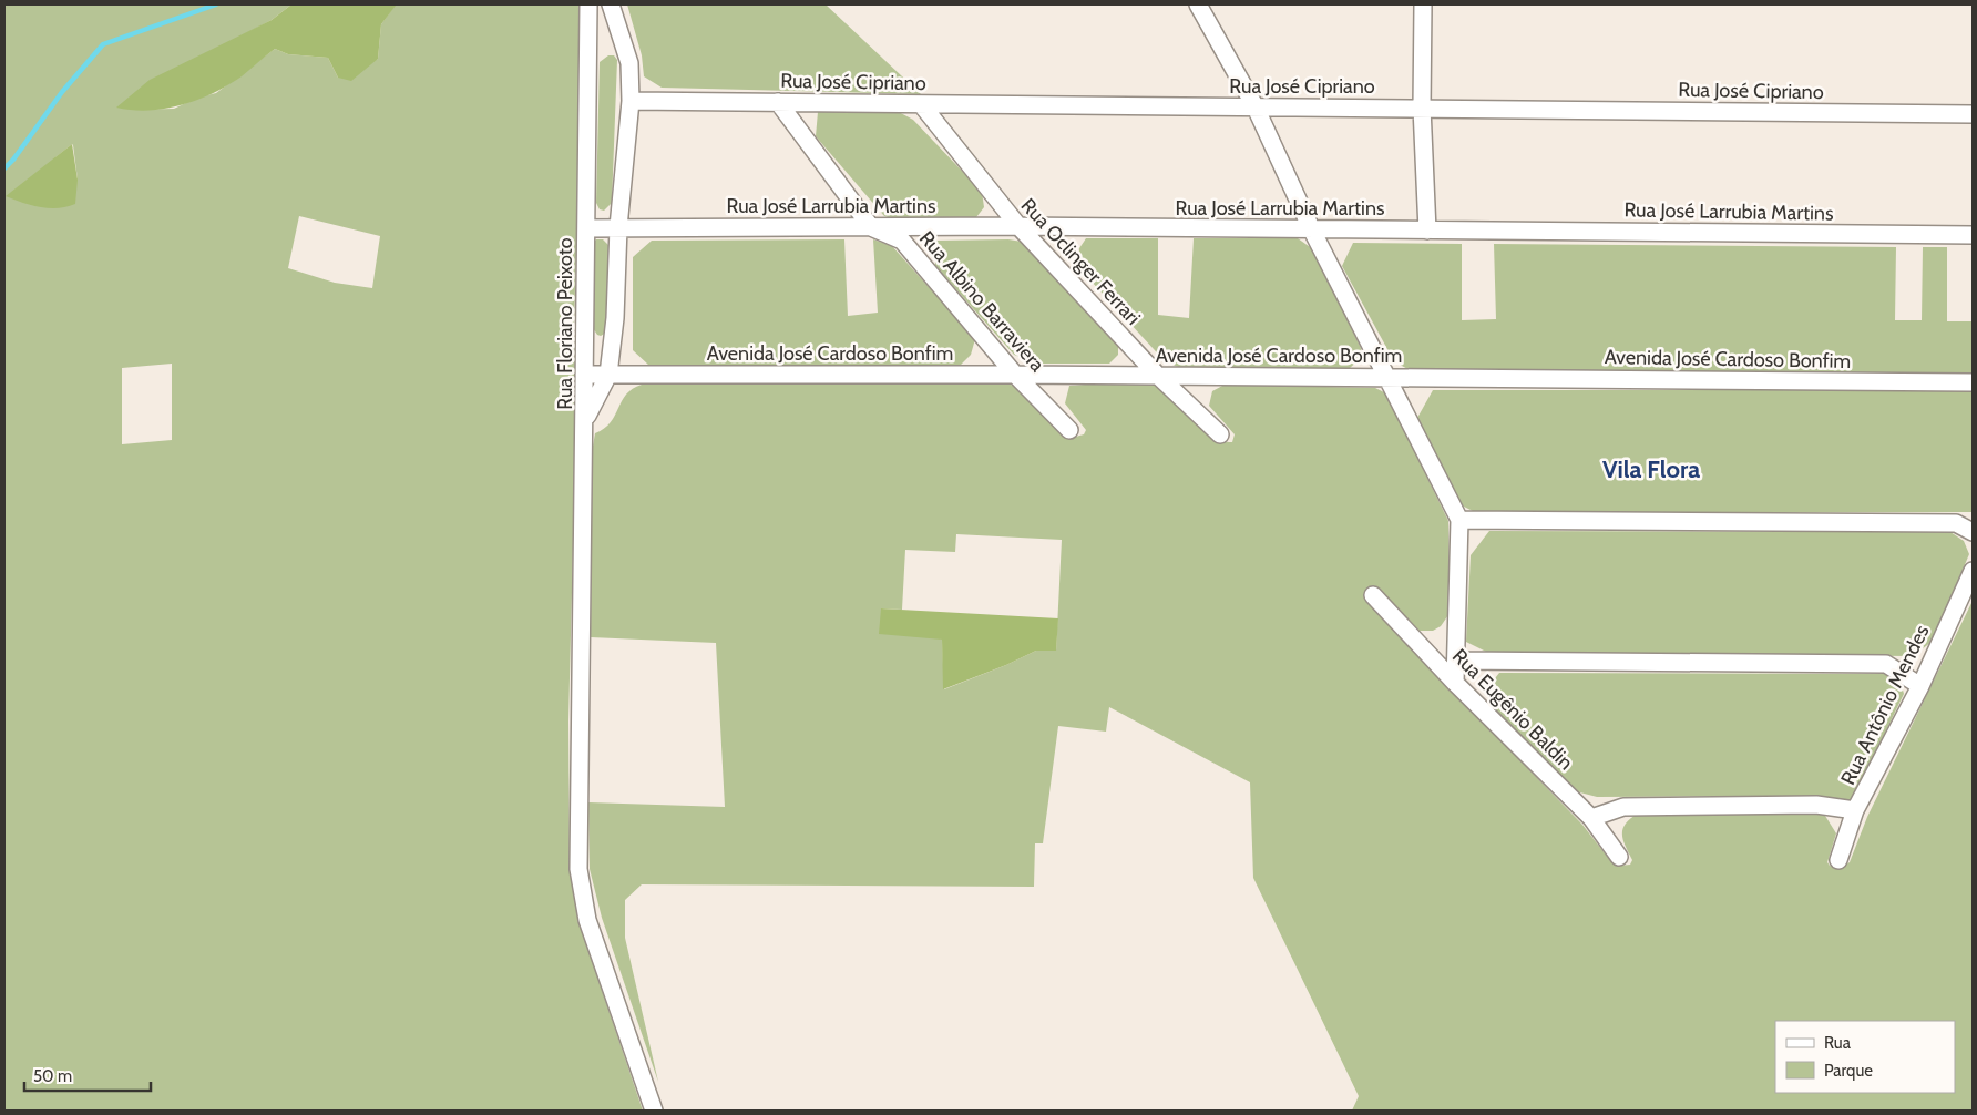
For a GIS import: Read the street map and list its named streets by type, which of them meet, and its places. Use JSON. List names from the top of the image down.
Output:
{
  "streets": {
    "street": [
      "Rua José Cipriano",
      "Rua José Larrubia Martins",
      "Rua Oclinger Ferrari",
      "Rua Albino Barraviera",
      "Rua Floriano Peixoto",
      "Avenida José Cardoso Bonfim",
      "Rua Antônio Mendes",
      "Rua Eugênio Baldin"
    ]
  },
  "crossings": [
    ["Rua José Cipriano", "Rua Oclinger Ferrari"],
    ["Rua José Cipriano", "Rua Floriano Peixoto"],
    ["Rua José Larrubia Martins", "Rua Oclinger Ferrari"],
    ["Rua José Larrubia Martins", "Rua Albino Barraviera"],
    ["Rua José Larrubia Martins", "Rua Floriano Peixoto"],
    ["Rua Oclinger Ferrari", "Avenida José Cardoso Bonfim"],
    ["Rua Albino Barraviera", "Avenida José Cardoso Bonfim"],
    ["Rua Floriano Peixoto", "Avenida José Cardoso Bonfim"]
  ],
  "districts": ["Vila Flora"],
  "legend": ["Rua", "Parque"],
  "scale_bar": "50 m"
}
